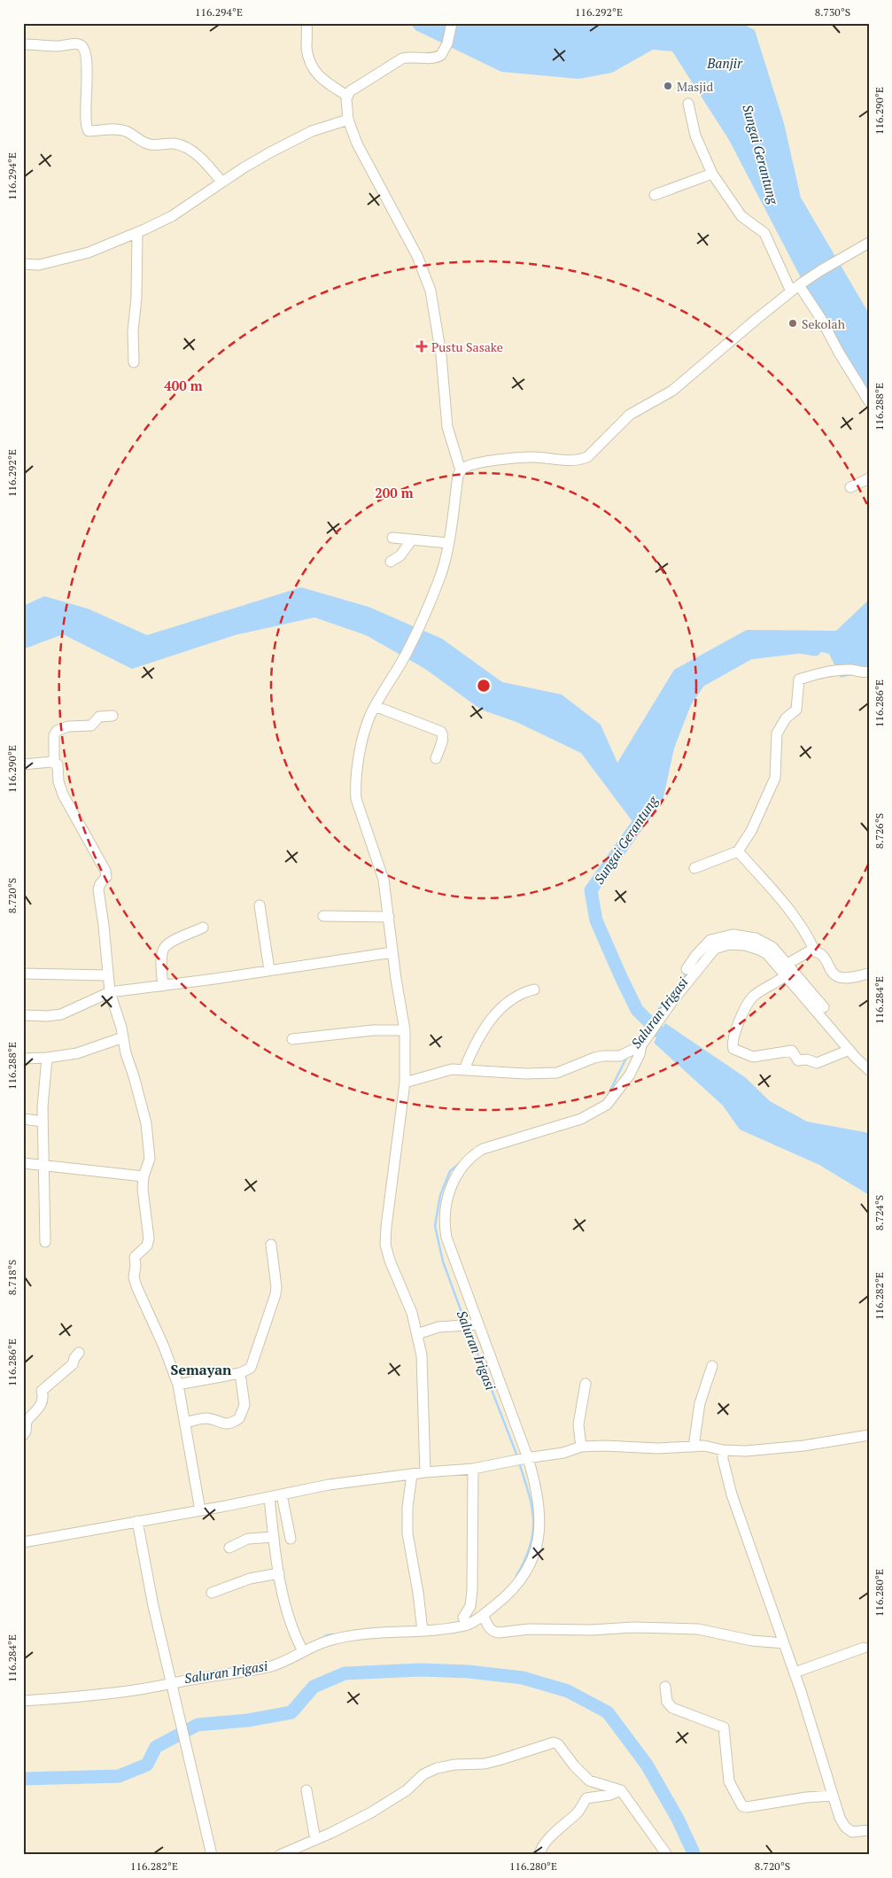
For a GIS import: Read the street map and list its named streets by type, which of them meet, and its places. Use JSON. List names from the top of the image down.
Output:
{
  "districts": ["Semayan"],
  "water": ["Banjir", "Sungai Gerantung", "Saluran Irigasi"],
  "places": {
    "other": ["Masjid", "Sekolah"],
    "health": ["Pustu Sasake"]
  },
  "coordinates": [
    "116.294°E",
    "116.292°E",
    "8.730°S",
    "116.290°E",
    "116.288°E",
    "116.286°E",
    "8.726°S",
    "8.720°S",
    "116.284°E",
    "8.724°S",
    "8.718°S",
    "116.282°E",
    "116.280°E"
  ],
  "rings": ["400 m", "200 m"]
}
